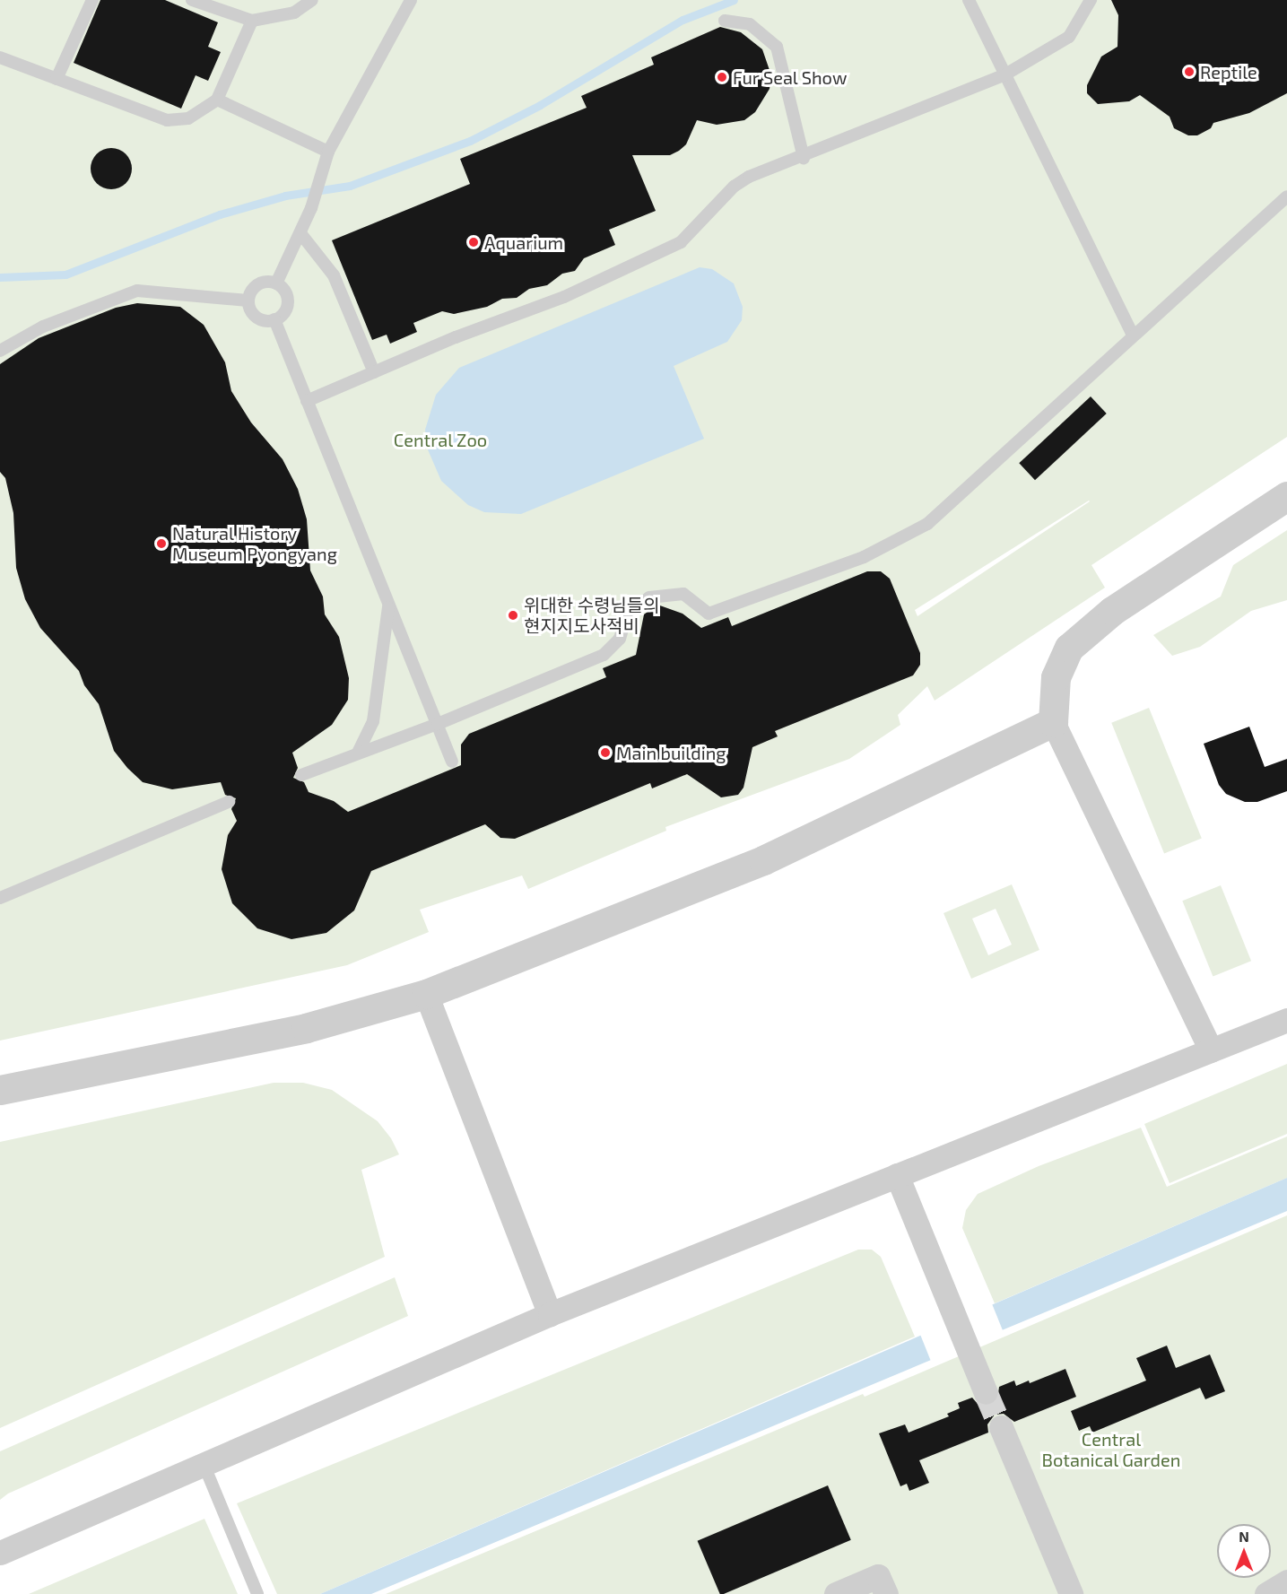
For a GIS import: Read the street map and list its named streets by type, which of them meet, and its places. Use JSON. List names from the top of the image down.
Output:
{
  "parks": ["Central Zoo", "Central Botanical Garden"],
  "places": [
    "Reptile",
    "Fur Seal Show",
    "Aquarium",
    "Natural History Museum Pyongyang",
    "위대한 수령님들의 현지지도사적비",
    "Main building"
  ],
  "north": "top"
}
